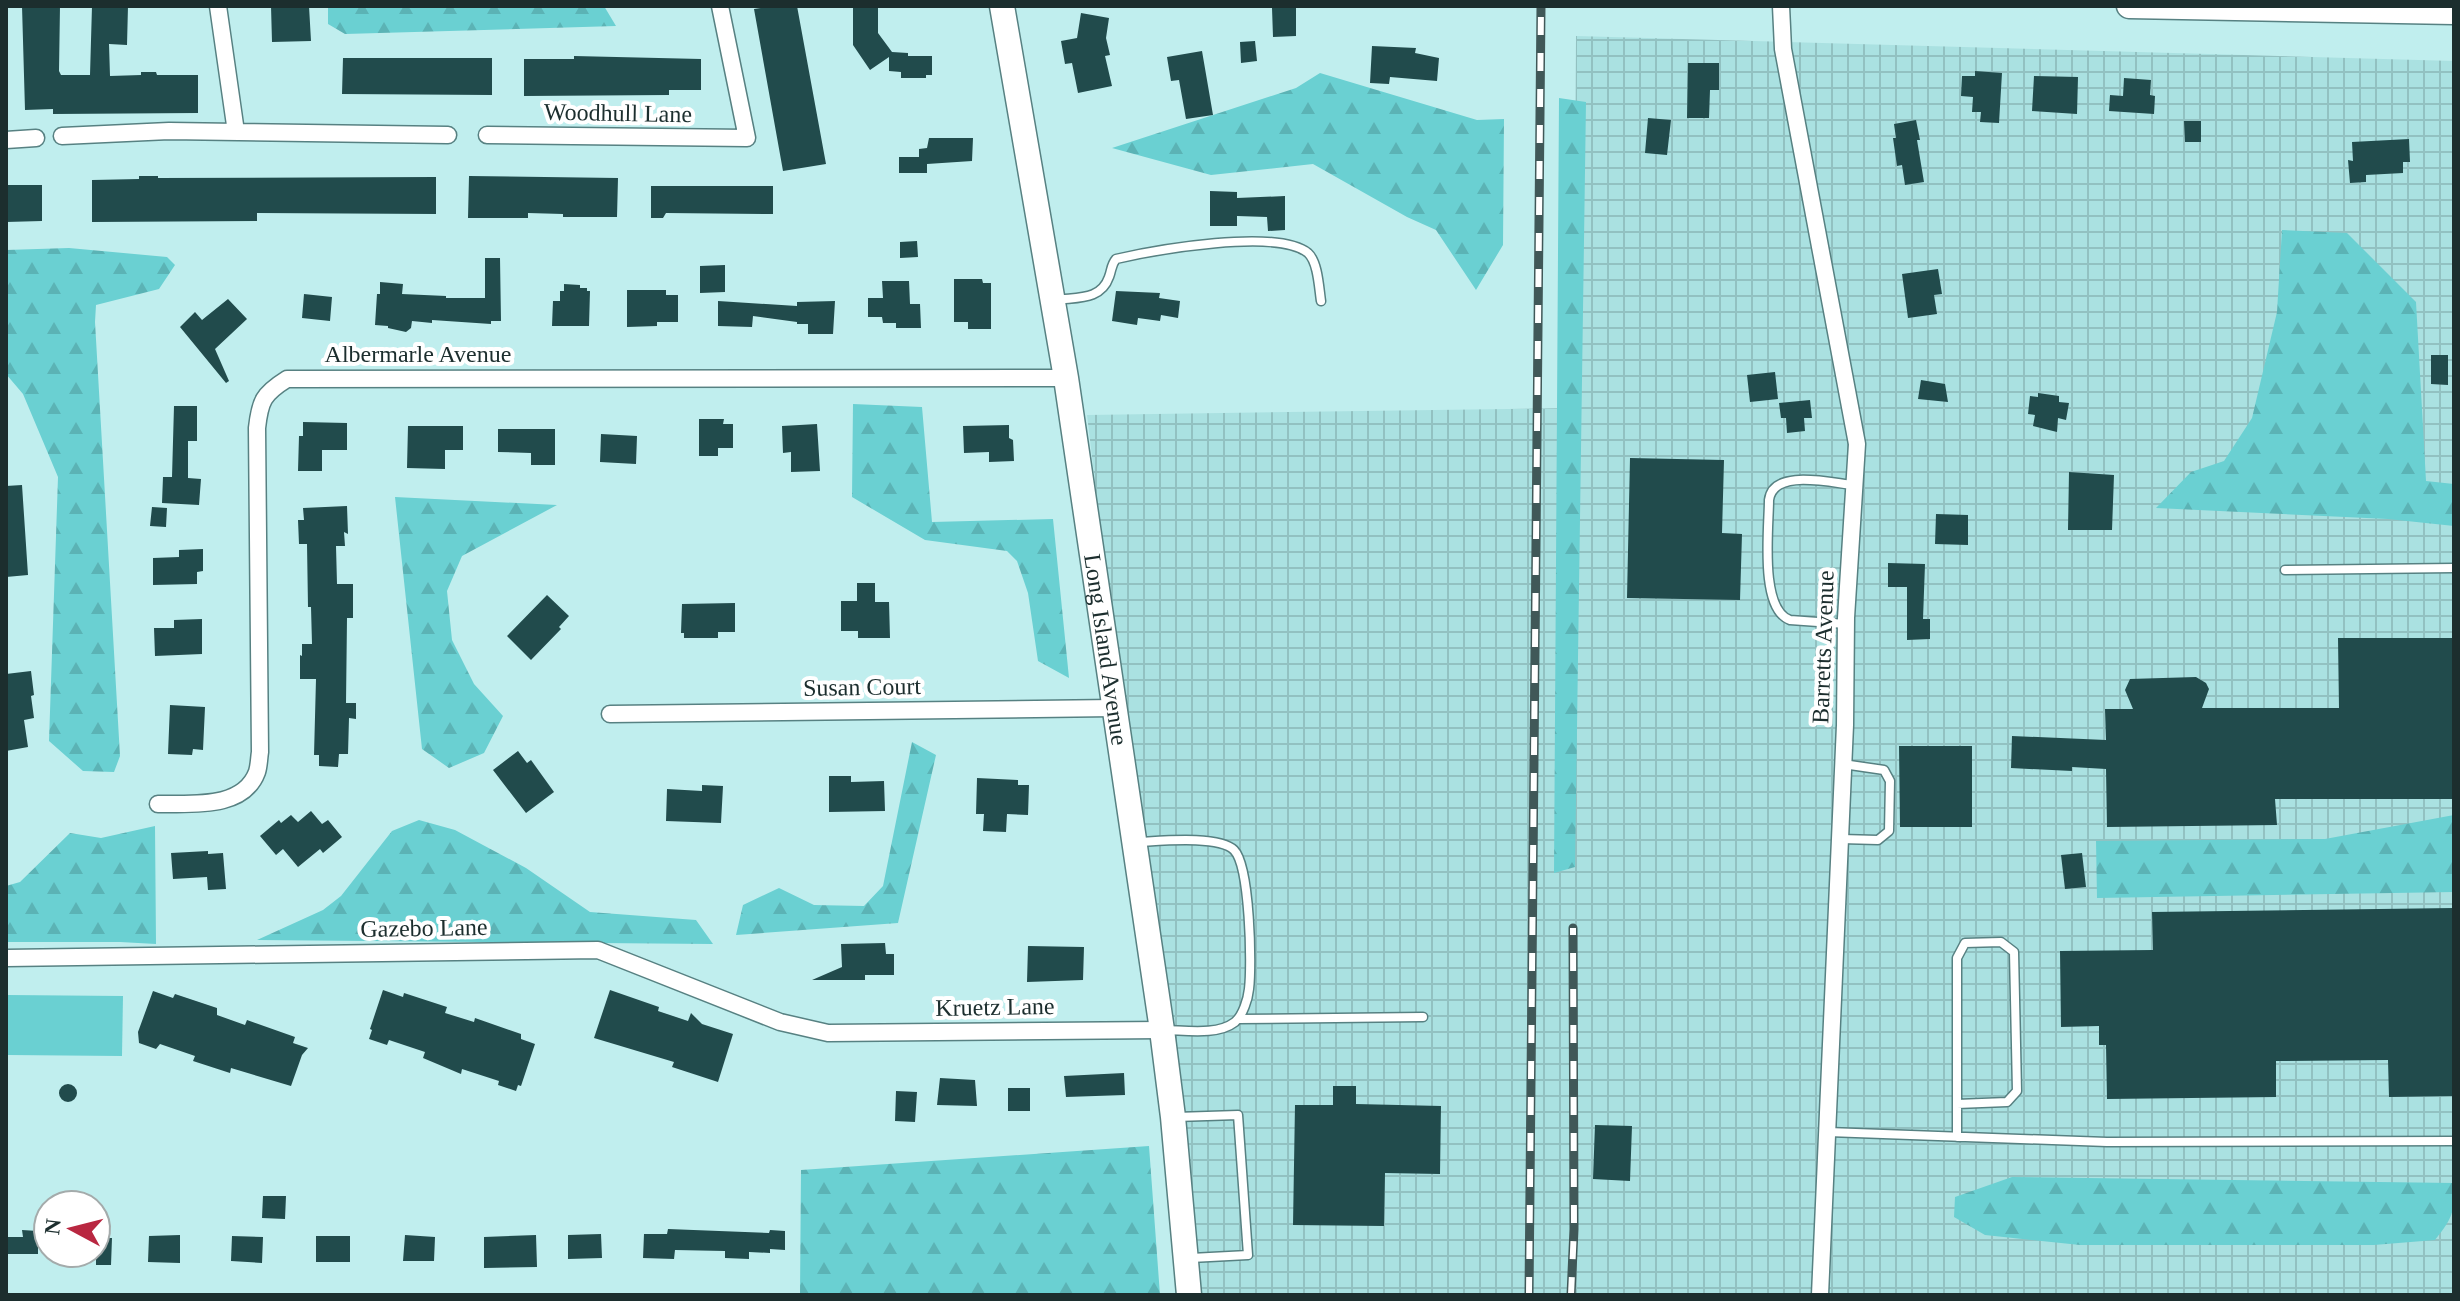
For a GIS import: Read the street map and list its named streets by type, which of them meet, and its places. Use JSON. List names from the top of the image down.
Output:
{
  "streets": {
    "street": [
      "Woodhull Lane",
      "Albermarle Avenue",
      "Barretts Avenue",
      "Long Island Avenue",
      "Susan Court",
      "Gazebo Lane",
      "Kruetz Lane"
    ]
  },
  "crossings": [
    ["Albermarle Avenue", "Long Island Avenue"],
    ["Long Island Avenue", "Susan Court"],
    ["Long Island Avenue", "Kruetz Lane"],
    ["Gazebo Lane", "Kruetz Lane"]
  ],
  "north": "left"
}
